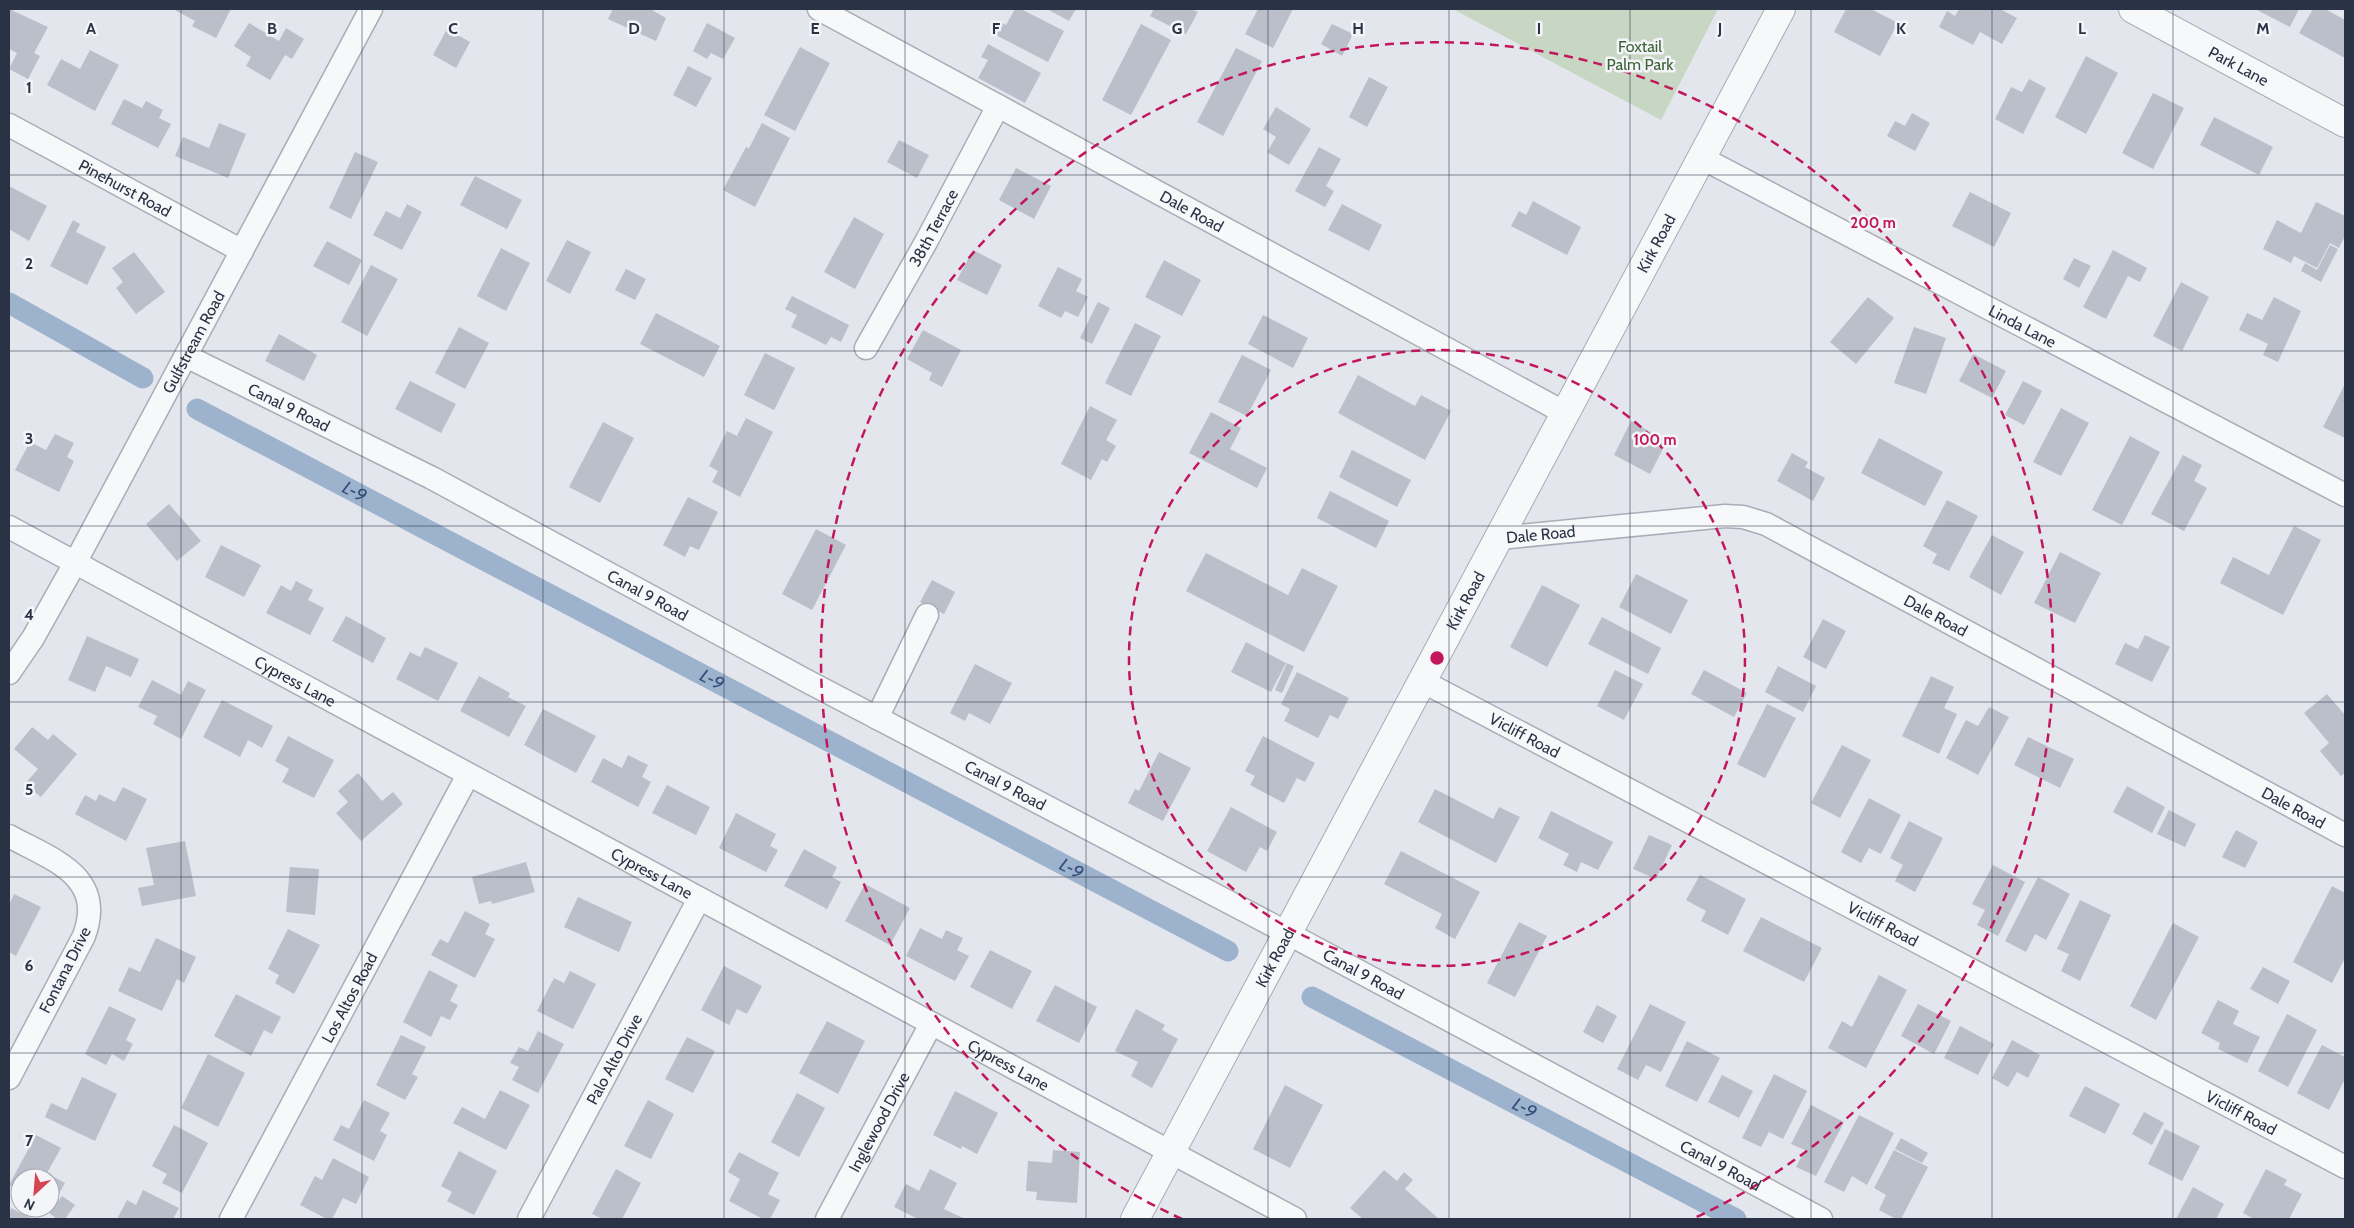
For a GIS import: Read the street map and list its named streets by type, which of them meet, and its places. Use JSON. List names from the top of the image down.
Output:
{
  "streets": {
    "street": [
      "Park Lane",
      "Pinehurst Road",
      "Dale Road",
      "38th Terrace",
      "Kirk Road",
      "Linda Lane",
      "Gulfstream Road",
      "Canal 9 Road",
      "Cypress Lane",
      "Vicliff Road",
      "Fontana Drive",
      "Los Altos Road",
      "Palo Alto Drive",
      "Inglewood Drive"
    ]
  },
  "crossings": [
    ["Pinehurst Road", "Gulfstream Road"],
    ["Dale Road", "38th Terrace"],
    ["Dale Road", "Kirk Road"],
    ["Kirk Road", "Linda Lane"],
    ["Kirk Road", "Canal 9 Road"],
    ["Kirk Road", "Cypress Lane"],
    ["Kirk Road", "Vicliff Road"],
    ["Gulfstream Road", "Canal 9 Road"],
    ["Gulfstream Road", "Cypress Lane"],
    ["Cypress Lane", "Los Altos Road"],
    ["Cypress Lane", "Palo Alto Drive"],
    ["Cypress Lane", "Inglewood Drive"]
  ],
  "water": ["L-9"],
  "parks": ["Foxtail Palm Park"],
  "north": "bottom left",
  "grid": {
    "columns": [
      "A",
      "B",
      "C",
      "D",
      "E",
      "F",
      "G",
      "H",
      "I",
      "J",
      "K",
      "L",
      "M"
    ],
    "rows": [
      "1",
      "2",
      "3",
      "4",
      "5",
      "6",
      "7"
    ]
  },
  "rings": ["200 m", "100 m"]
}
